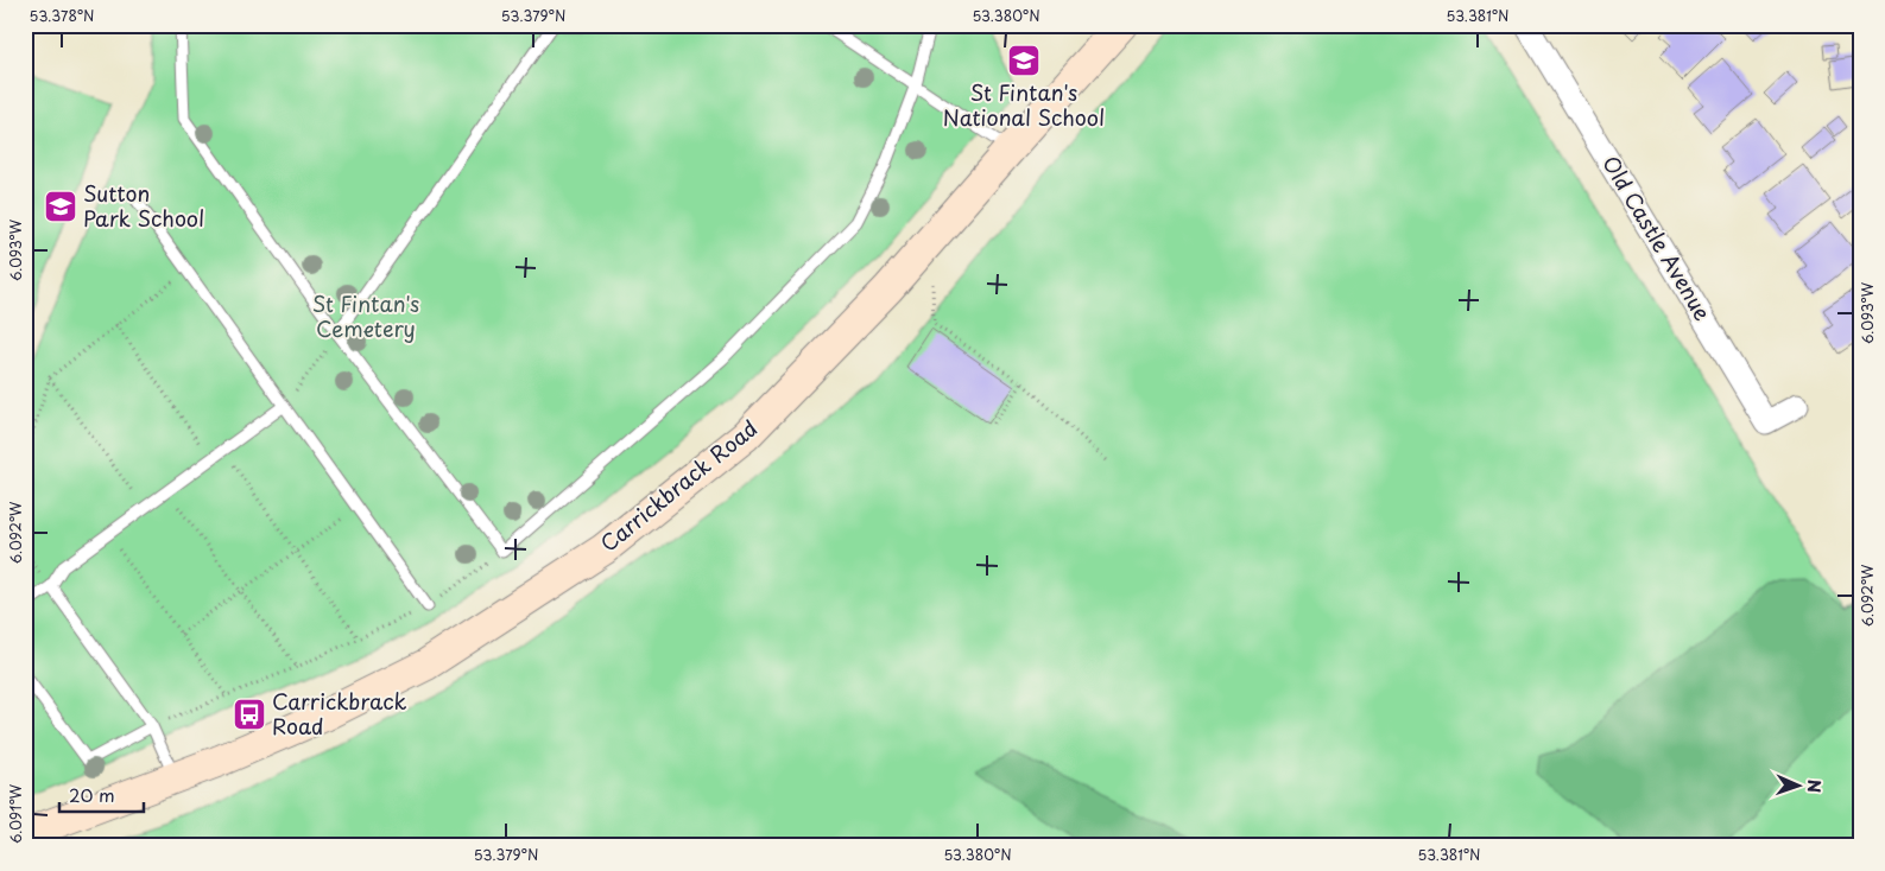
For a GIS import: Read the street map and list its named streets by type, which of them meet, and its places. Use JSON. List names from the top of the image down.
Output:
{
  "streets": {
    "main road": ["Carrickbrack Road"],
    "street": ["Old Castle Avenue"]
  },
  "parks": ["St Fintan's Cemetery"],
  "places": {
    "school or university": ["St Fintan's National School", "Sutton Park School"],
    "bus stop": ["Carrickbrack Road"]
  },
  "scale_bar": "20 m",
  "north": "right",
  "coordinates": [
    "53.378°N",
    "53.379°N",
    "53.380°N",
    "53.381°N",
    "6.093°W",
    "6.092°W",
    "6.091°W"
  ]
}
